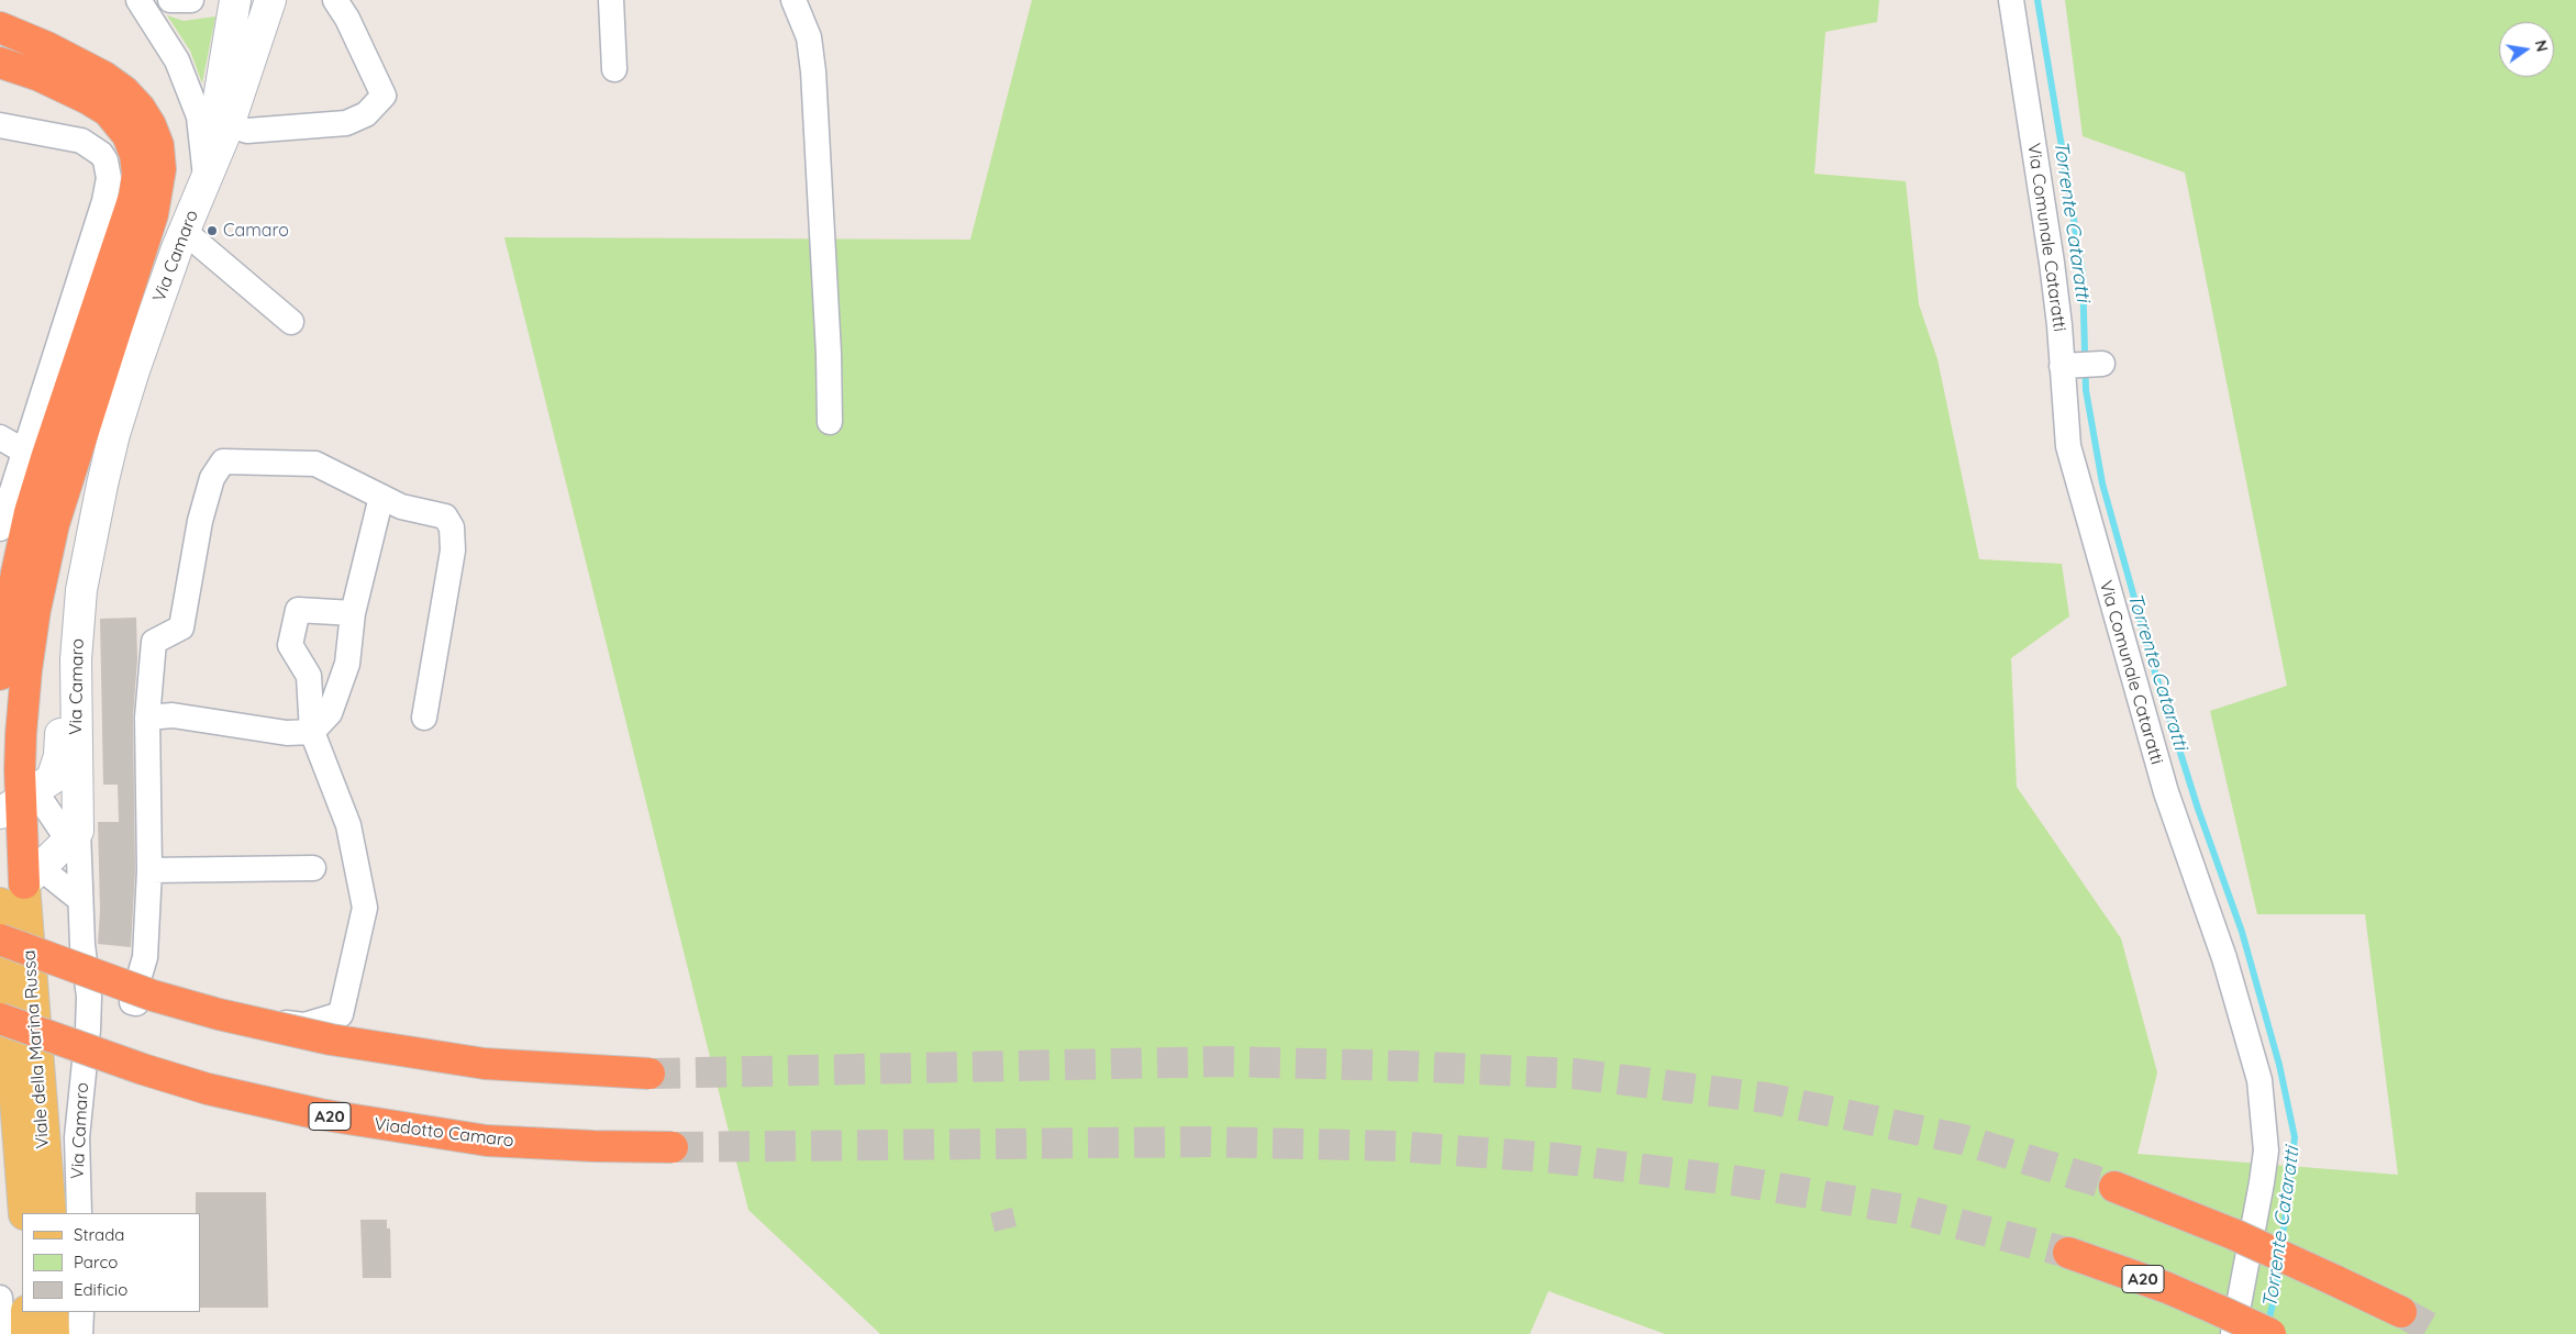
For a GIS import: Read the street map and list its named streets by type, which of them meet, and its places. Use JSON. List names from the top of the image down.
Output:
{
  "streets": {
    "highway": ["A20", "Viadotto Camaro"],
    "main road": ["Viale della Marina Russa"],
    "street": ["Via Comunale Cataratti", "Via Camaro"]
  },
  "crossings": [
    ["Via Comunale Cataratti", "A20"]
  ],
  "water": ["Torrente Cataratti"],
  "places": ["Camaro"],
  "legend": ["Strada", "Parco", "Edificio"],
  "north": "right"
}
